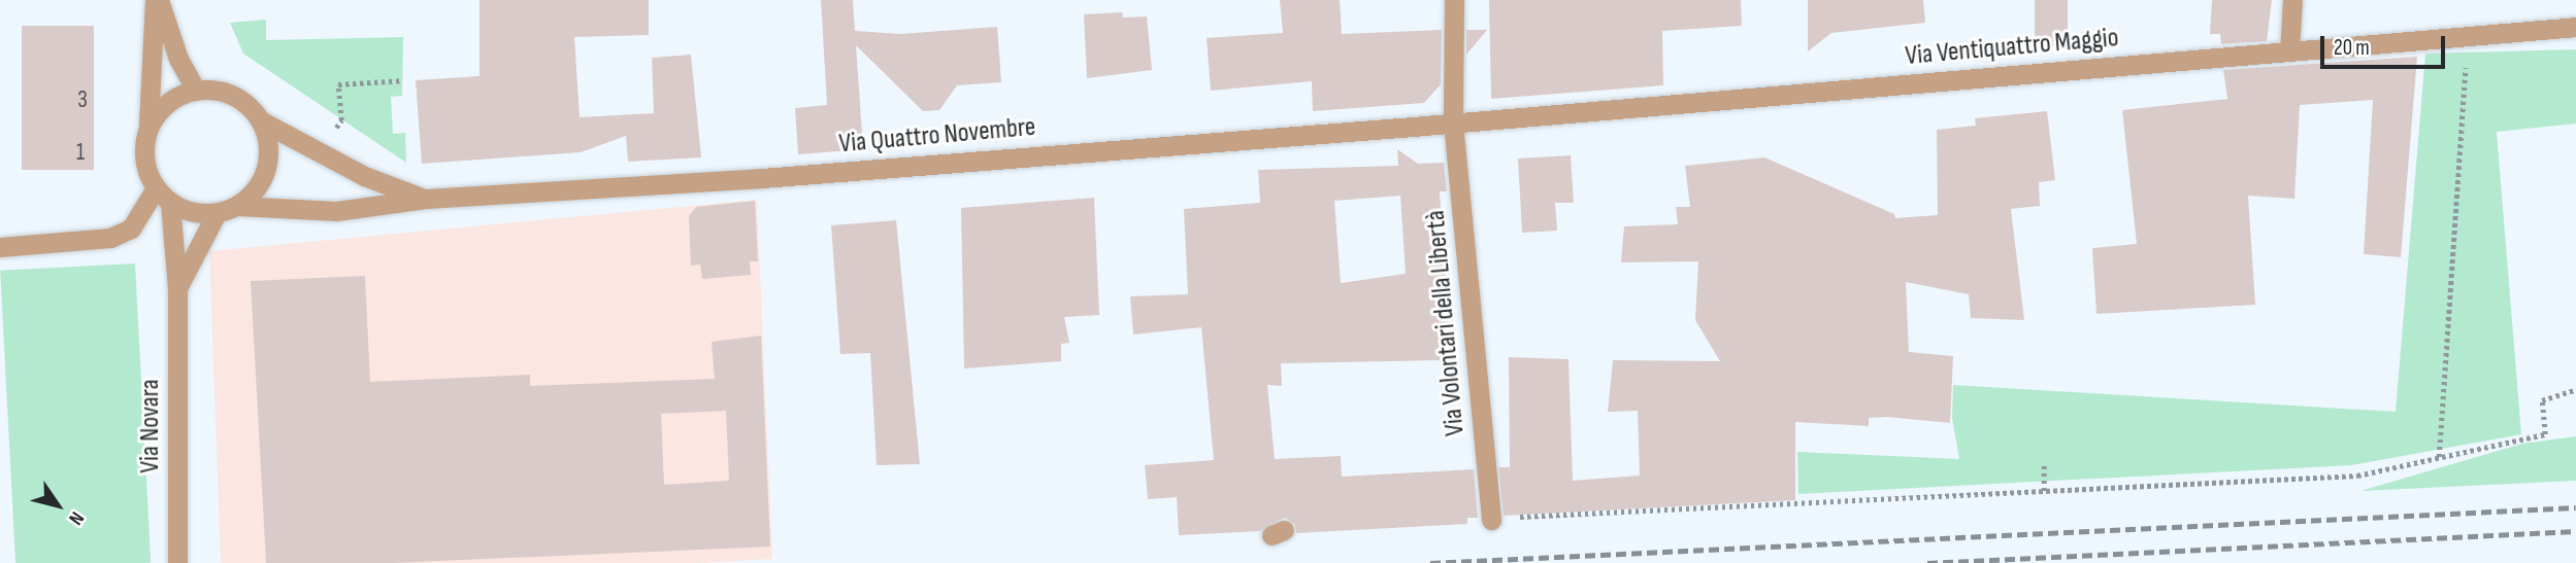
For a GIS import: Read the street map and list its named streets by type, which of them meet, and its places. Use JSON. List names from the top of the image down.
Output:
{
  "streets": {
    "street": [
      "Via Ventiquattro Maggio",
      "Via Quattro Novembre",
      "Via Volontari della Libertà",
      "Via Novara"
    ]
  },
  "crossings": [
    ["Via Ventiquattro Maggio", "Via Quattro Novembre"],
    ["Via Ventiquattro Maggio", "Via Volontari della Libertà"],
    ["Via Quattro Novembre", "Via Volontari della Libertà"],
    ["Via Quattro Novembre", "Via Novara"]
  ],
  "house_numbers": ["3", "1"],
  "scale_bar": "20 m",
  "north": "bottom right"
}
